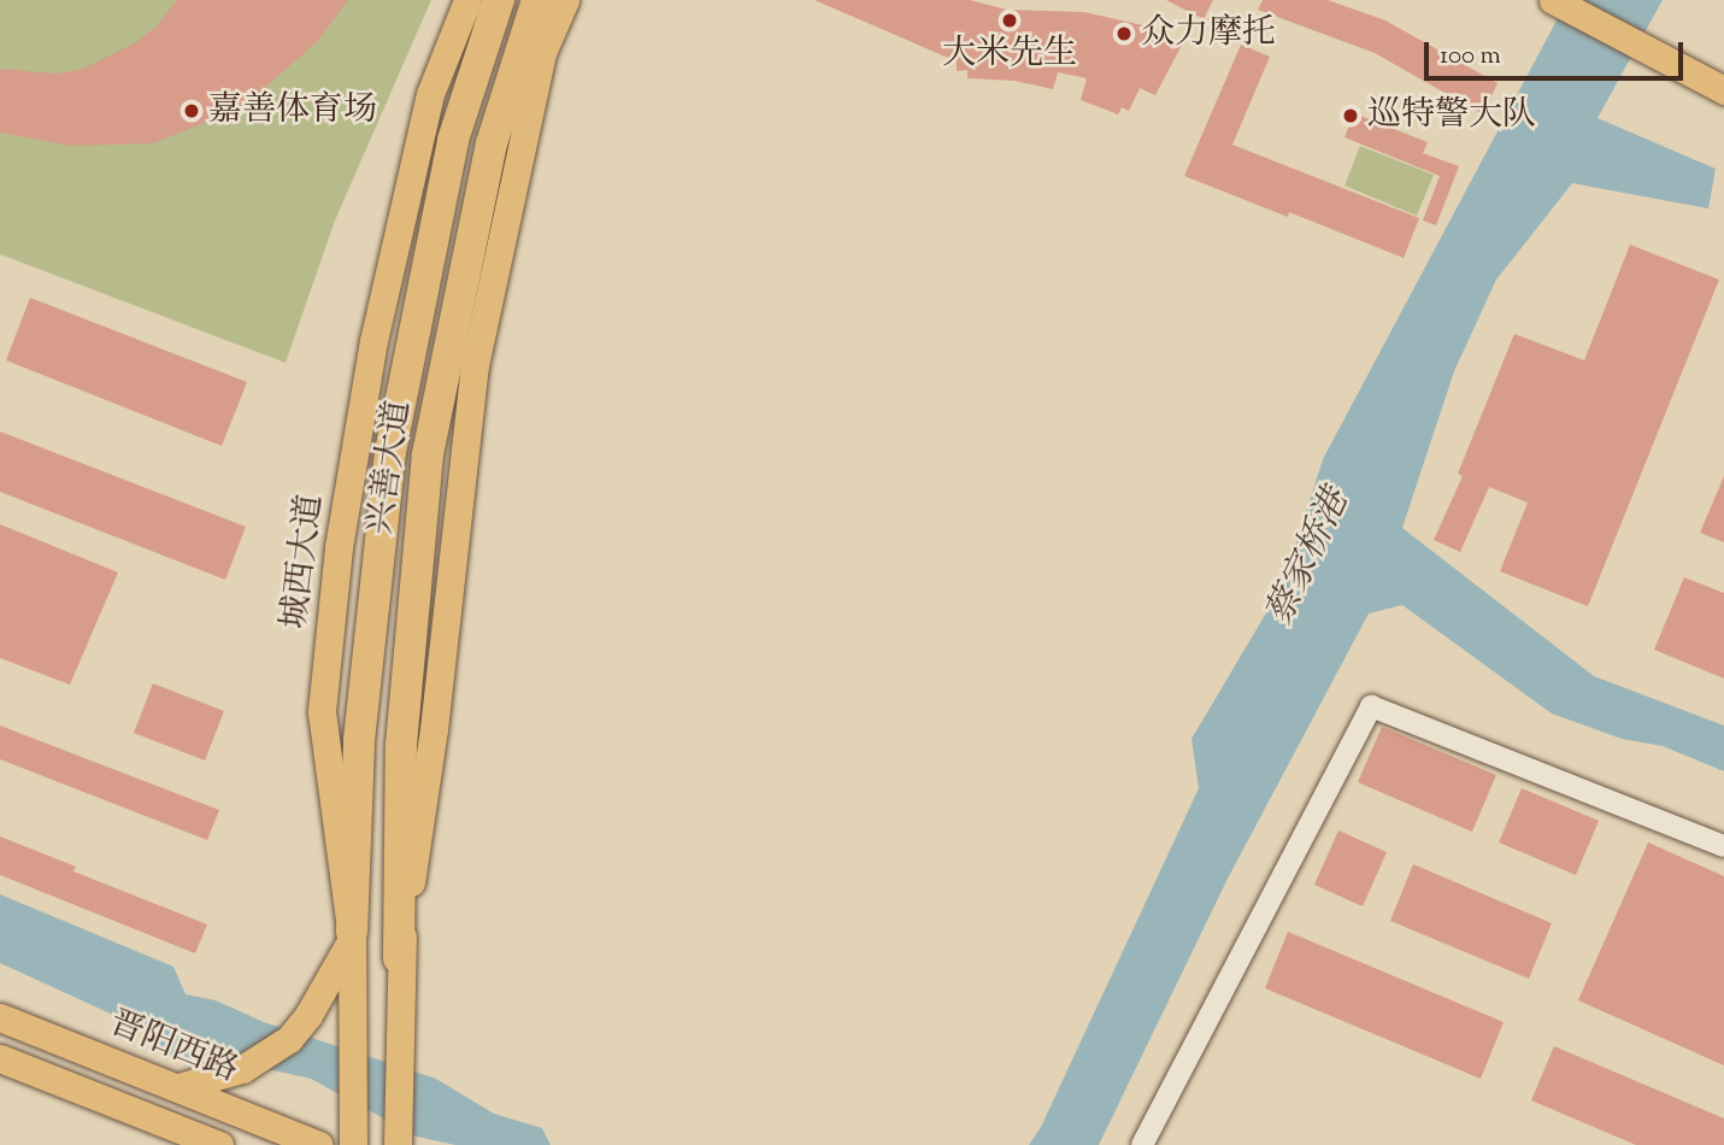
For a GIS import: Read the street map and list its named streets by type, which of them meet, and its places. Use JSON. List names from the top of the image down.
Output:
{
  "streets": {
    "highway": ["兴善大道"],
    "main road": ["城西大道", "晋阳西路"]
  },
  "crossings": [
    ["兴善大道", "城西大道"]
  ],
  "water": ["蔡家桥港"],
  "places": [
    "大米先生",
    "众力摩托",
    "嘉善体育场",
    "巡特警大队"
  ],
  "scale_bar": "100 m"
}
